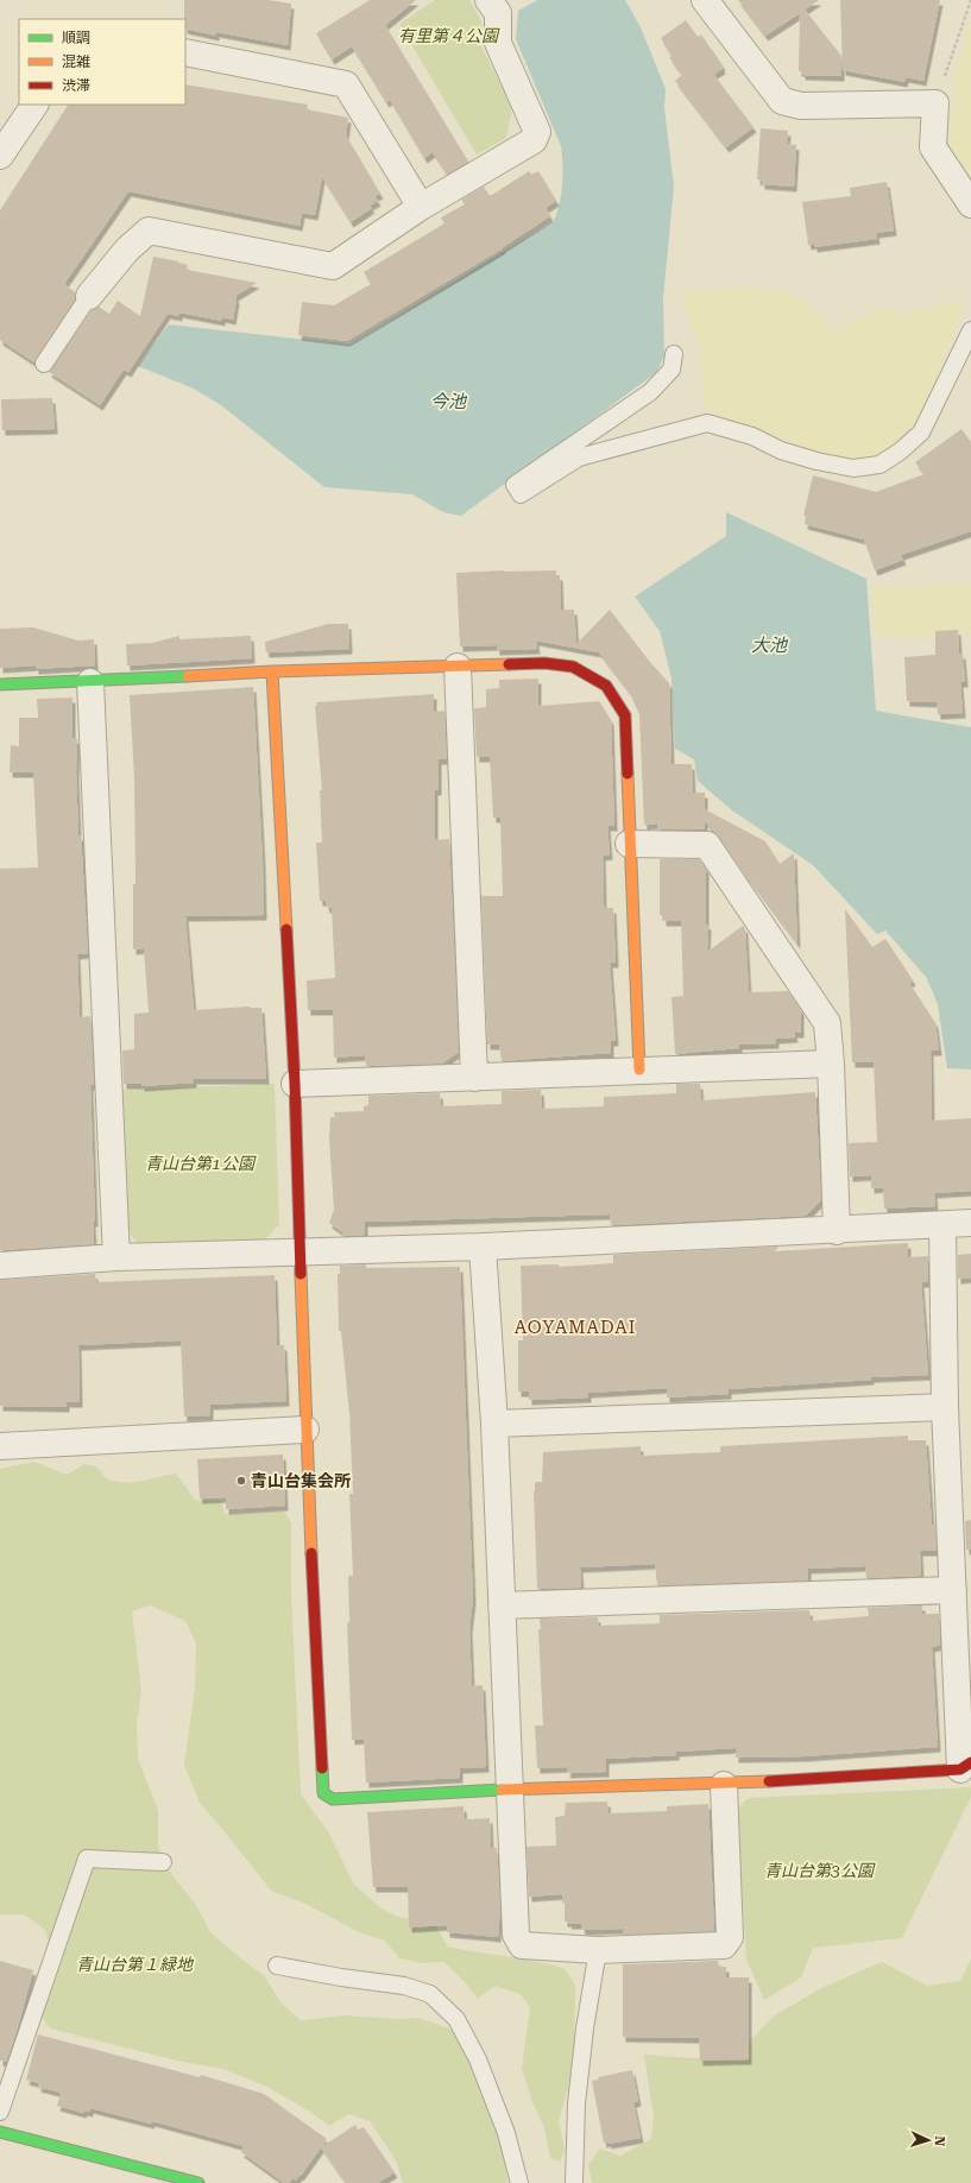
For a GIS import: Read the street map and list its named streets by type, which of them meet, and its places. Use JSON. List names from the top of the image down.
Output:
{
  "districts": ["AOYAMADAI"],
  "water": ["今池", "大池"],
  "parks": [
    "有里第４公園",
    "青山台第1公園",
    "青山台第3公園",
    "青山台第１緑地"
  ],
  "places": ["青山台集会所"],
  "legend": ["順調", "混雑", "渋滞"],
  "north": "right"
}
